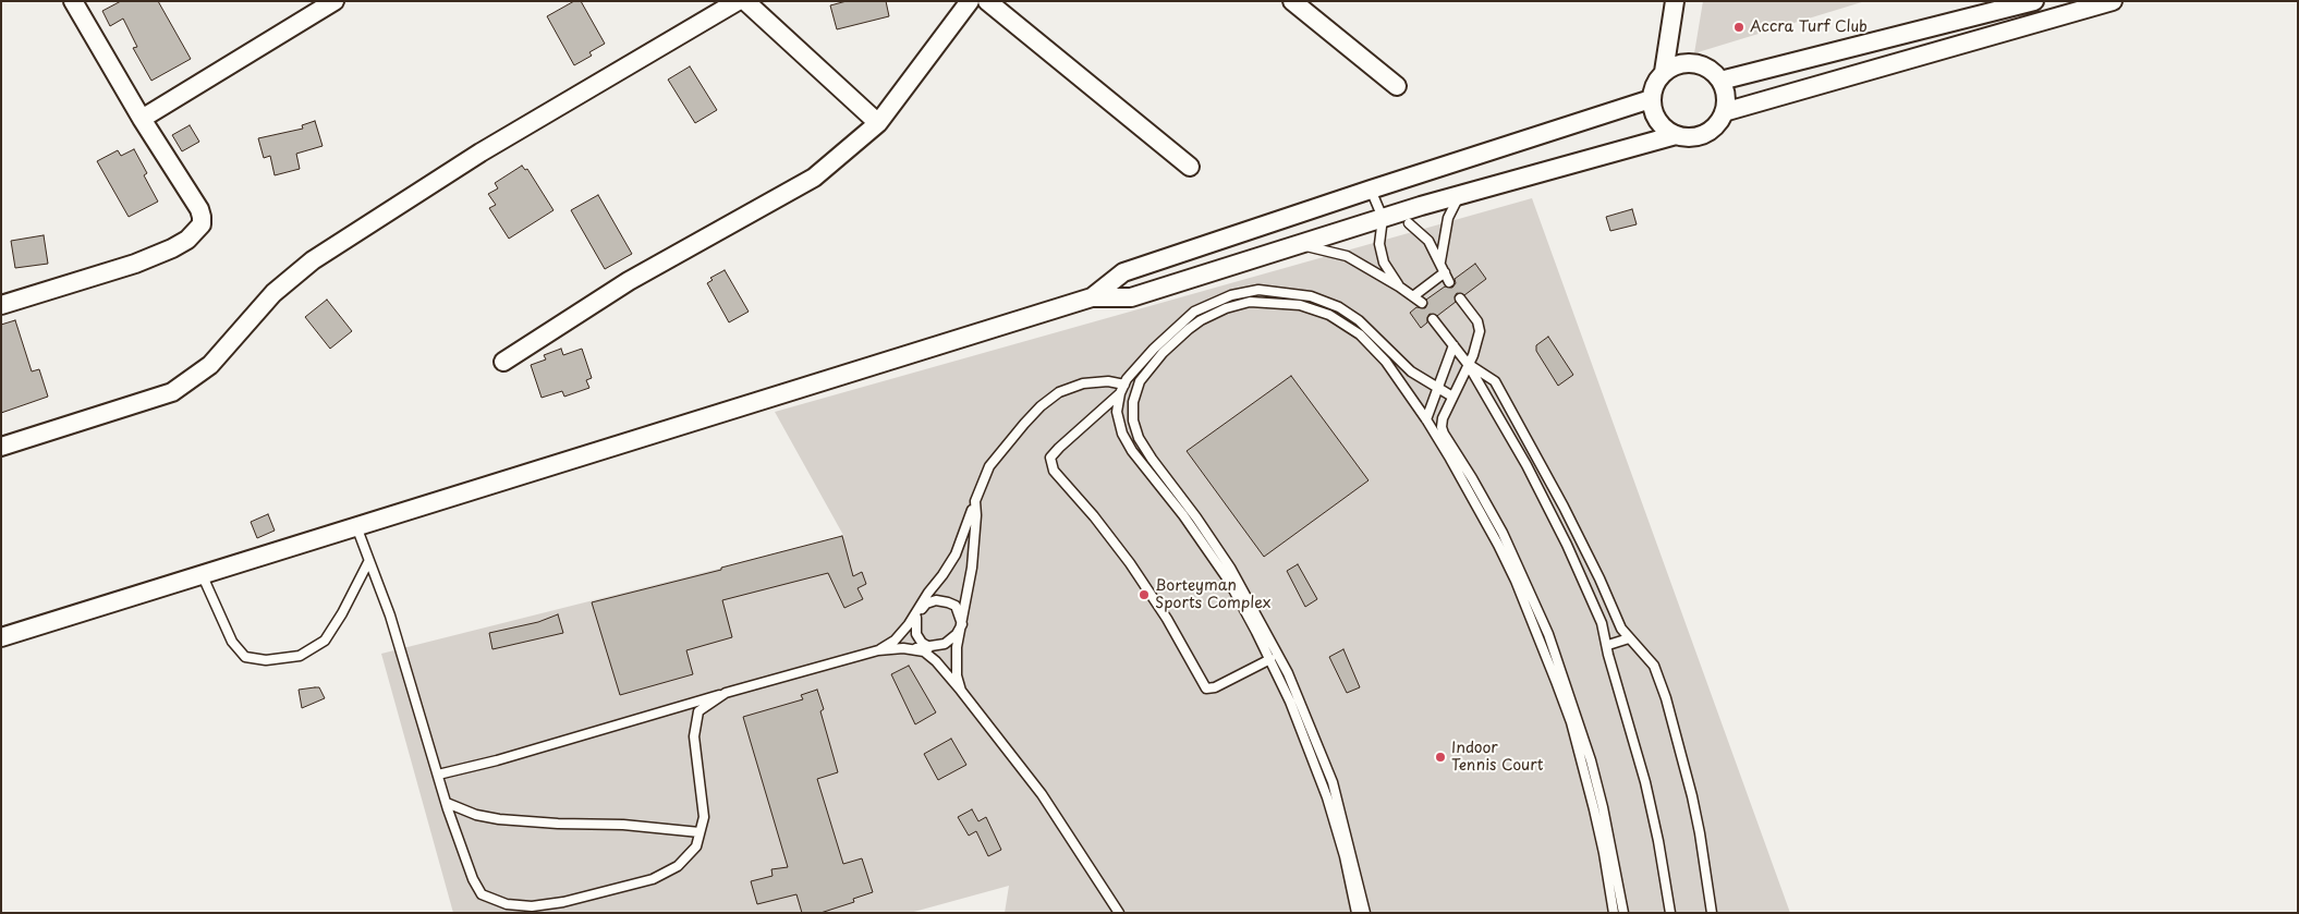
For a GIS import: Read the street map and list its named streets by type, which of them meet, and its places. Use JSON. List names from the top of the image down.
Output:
{
  "places": ["Accra Turf Club", "Borteyman Sports Complex", "Indoor Tennis Court"]
}
